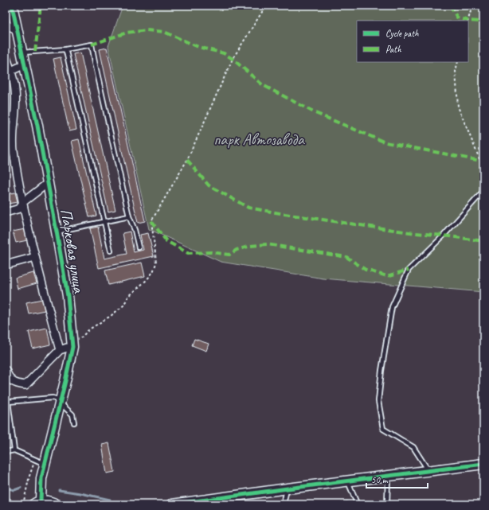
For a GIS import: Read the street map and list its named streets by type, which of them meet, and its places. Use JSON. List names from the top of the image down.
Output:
{
  "streets": {
    "street": ["Парковая улица"]
  },
  "parks": ["парк Автозавода"],
  "legend": ["Cycle path", "Path"],
  "scale_bar": "50 m"
}
